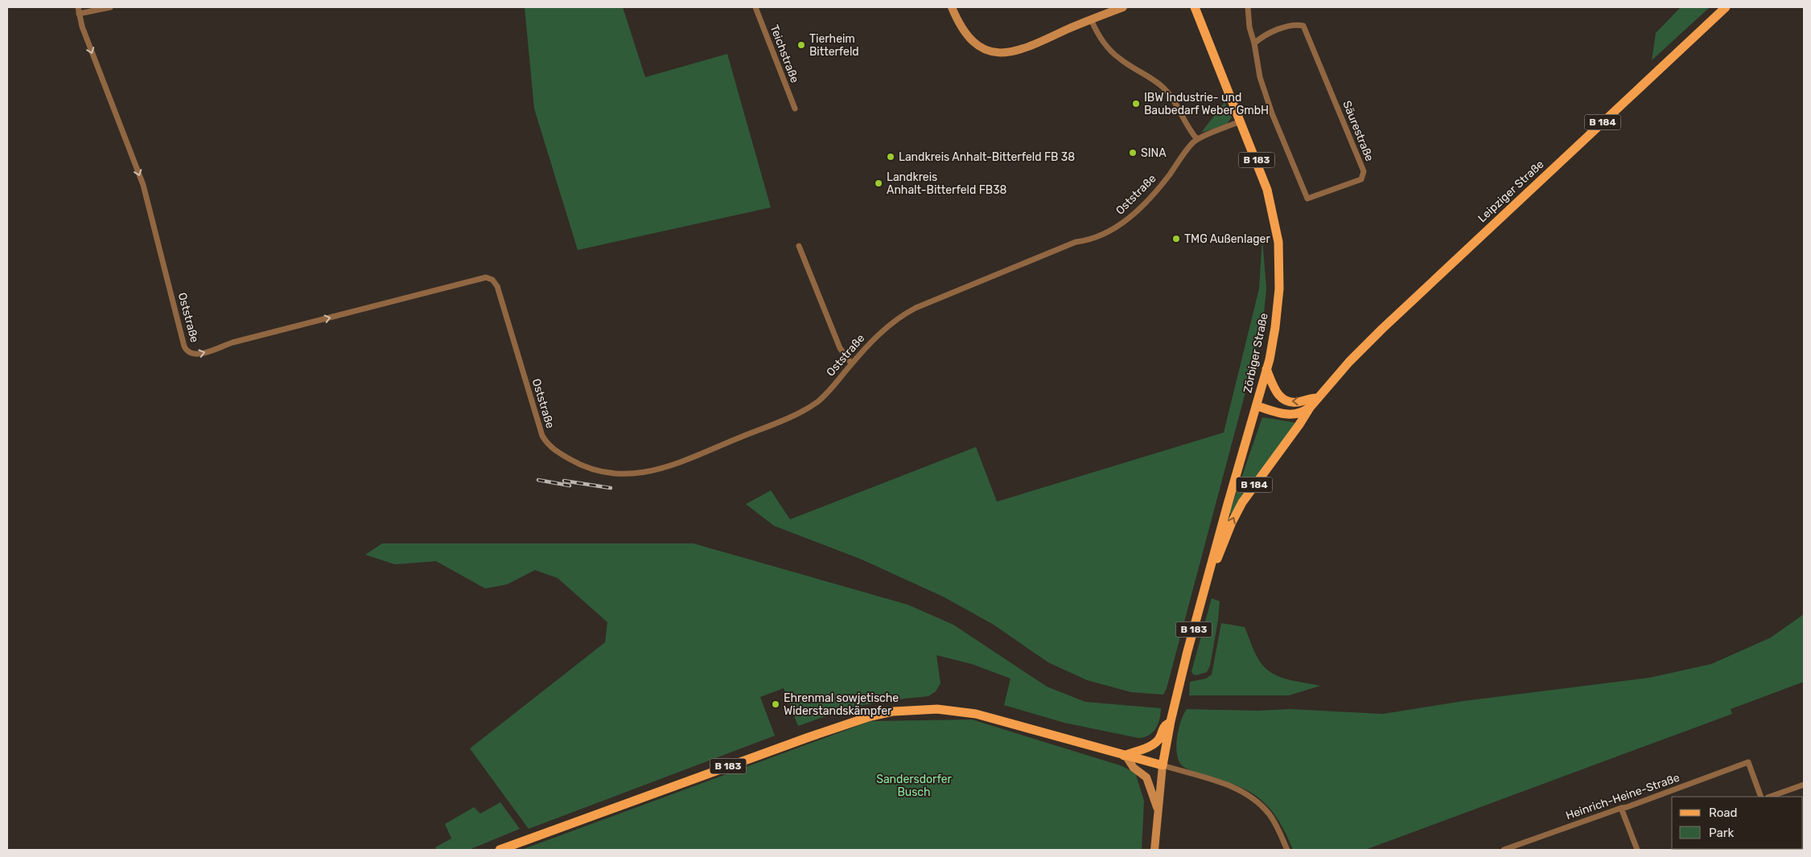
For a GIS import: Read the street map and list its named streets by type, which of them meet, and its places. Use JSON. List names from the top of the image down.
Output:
{
  "streets": {
    "main road": [
      "B 184",
      "B 183",
      "Leipziger Straße",
      "Zörbiger Straße"
    ],
    "street": [
      "Teichstraße",
      "Säurestraße",
      "Oststraße",
      "Heinrich-Heine-Straße"
    ]
  },
  "crossings": [
    ["B 184", "B 183"],
    ["B 184", "Leipziger Straße"],
    ["B 184", "Zörbiger Straße"],
    ["B 183", "Zörbiger Straße"],
    ["Oststraße", "Zörbiger Straße"]
  ],
  "parks": ["Sandersdorfer Busch"],
  "places": [
    "Tierheim Bitterfeld",
    "IBW Industrie- und Baubedarf Weber GmbH",
    "SINA",
    "Landkreis Anhalt-Bitterfeld FB 38",
    "Landkreis Anhalt-Bitterfeld FB38",
    "TMG Außenlager",
    "Ehrenmal sowjetische Widerstandskämpfer"
  ],
  "legend": ["Road", "Park"]
}
